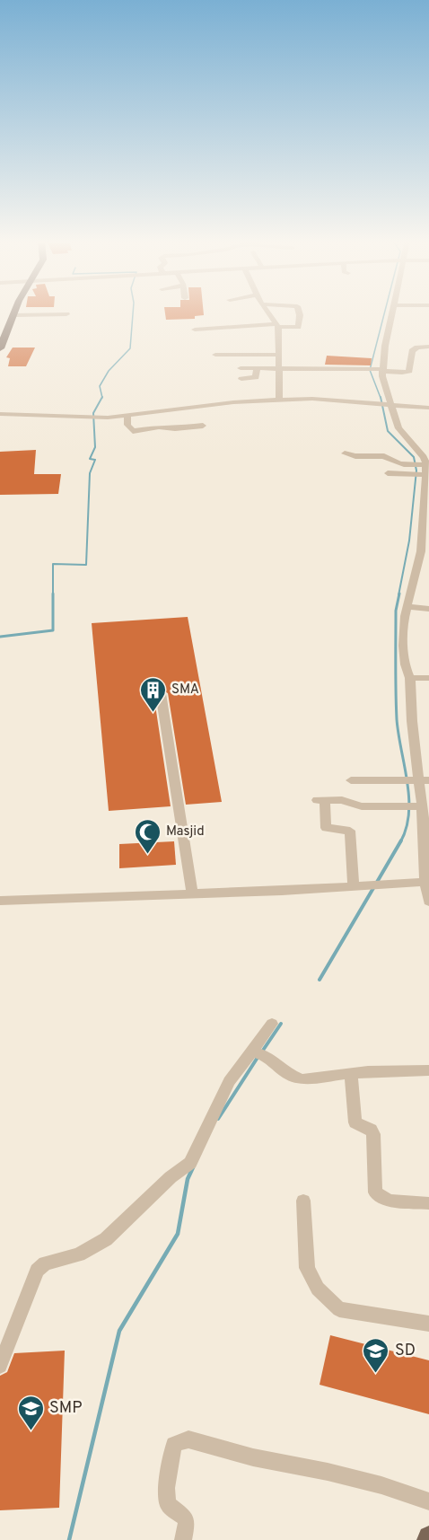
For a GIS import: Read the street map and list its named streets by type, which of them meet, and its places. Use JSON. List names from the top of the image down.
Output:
{
  "places": {
    "building": ["SMA"],
    "mosque": ["Masjid"],
    "school or university": ["SD", "SMP"]
  }
}
